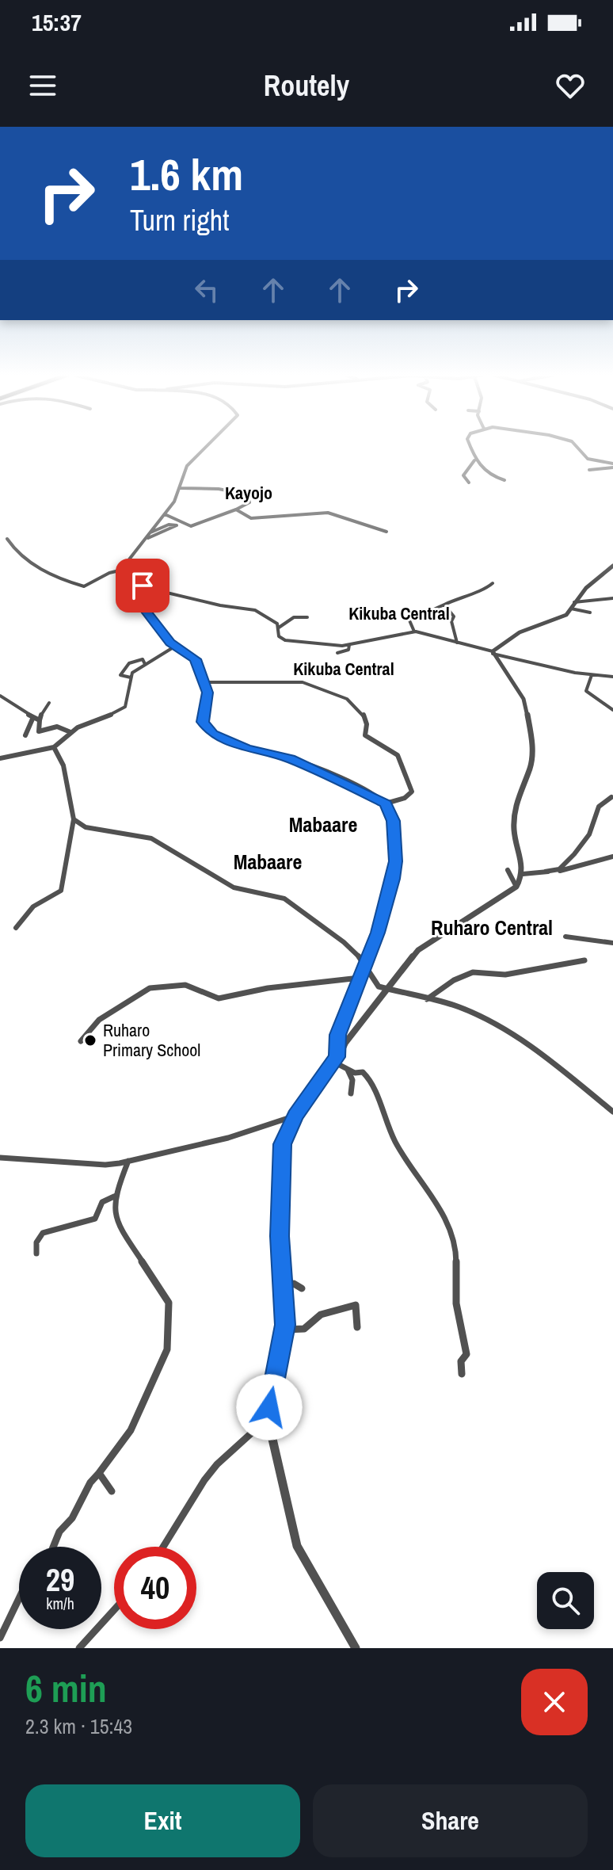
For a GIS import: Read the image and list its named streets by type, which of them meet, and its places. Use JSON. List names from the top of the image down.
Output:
{
  "districts": [
    "Kayojo",
    "Kikuba Central",
    "Kikuba Central",
    "Mabaare",
    "Mabaare",
    "Ruharo Central"
  ],
  "places": ["Ruharo Primary School"],
  "page": {
    "status": "15:37",
    "header": "Routely",
    "turn": ["1.6 km", "Turn right"],
    "speed": "29 km/h",
    "limit": "40",
    "heading": ["6 min", "2.3 km · 15:43"],
    "buttons": ["Exit", "Share"]
  }
}
